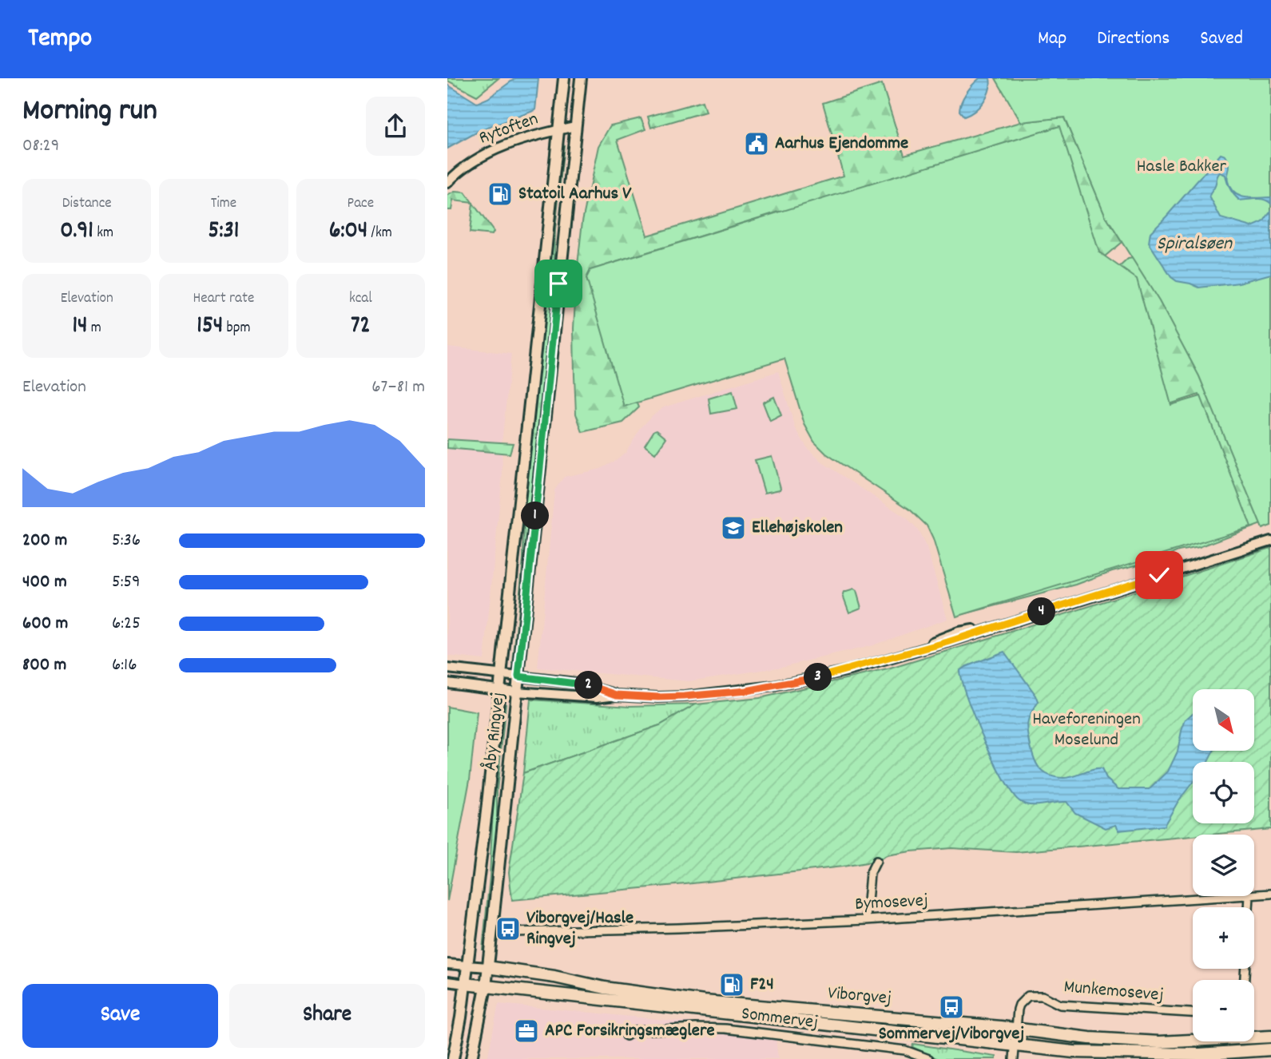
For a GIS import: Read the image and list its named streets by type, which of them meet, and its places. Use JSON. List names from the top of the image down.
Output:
{
  "streets": {
    "main road": ["Åby Ringvej", "Viborgvej"],
    "street": [
      "Rytoften",
      "Bymosevej",
      "Munkemosevej",
      "Sommervej"
    ]
  },
  "crossings": [
    ["Rytoften", "Åby Ringvej"],
    ["Åby Ringvej", "Viborgvej"],
    ["Munkemosevej", "Viborgvej"]
  ],
  "water": ["Spiralsøen"],
  "parks": ["Hasle Bakker", "Haveforeningen Moselund"],
  "places": {
    "public building": ["Aarhus Ejendomme"],
    "fuel station": ["Statoil Aarhus V", "F24"],
    "school or university": ["Ellehøjskolen"],
    "bus stop": ["Viborgvej/Hasle Ringvej", "Sommervej/Viborgvej"],
    "office": ["APC Forsikringsmæglere"]
  },
  "north": "bottom right",
  "page": {
    "header": "Tempo",
    "nav": ["Map", "Directions", "Saved"],
    "heading": ["Morning run", "08:29"],
    "stats": [
      ["Distance", "0.91 km"],
      ["Time", "5:31"],
      ["Pace", "6:04 /km"],
      ["Elevation", "14 m"],
      ["Heart rate", "154 bpm"],
      ["kcal", "72"]
    ],
    "chart": ["Elevation", "67–81 m"],
    "pins": [
      "1",
      "4",
      "3",
      "2"
    ],
    "list": [
      {
        "name": "200 m",
        "note": "5:36"
      },
      {
        "name": "400 m",
        "note": "5:59"
      },
      {
        "name": "600 m",
        "note": "6:25"
      },
      {
        "name": "800 m",
        "note": "6:16"
      }
    ],
    "map_buttons": ["+", "−"],
    "buttons": ["Save", "Share"]
  }
}
